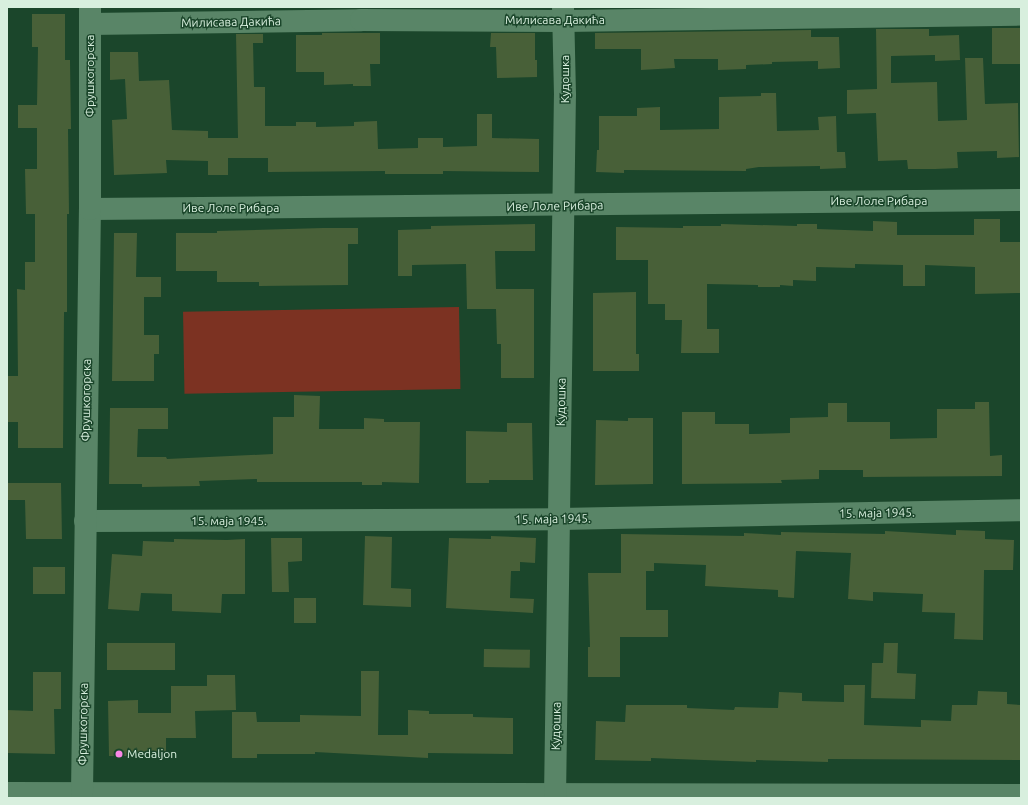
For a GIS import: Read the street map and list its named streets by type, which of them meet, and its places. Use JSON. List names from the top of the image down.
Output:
{
  "streets": {
    "street": [
      "Милисава Дакића",
      "Фрушкогорска",
      "Кудошка",
      "Иве Лоле Рибара",
      "15. маја 1945."
    ]
  },
  "crossings": [
    ["Милисава Дакића", "Фрушкогорска"],
    ["Милисава Дакића", "Кудошка"],
    ["Фрушкогорска", "Иве Лоле Рибара"],
    ["Фрушкогорска", "15. маја 1945."],
    ["Кудошка", "Иве Лоле Рибара"],
    ["Кудошка", "15. маја 1945."]
  ],
  "places": ["Medaljon"]
}
